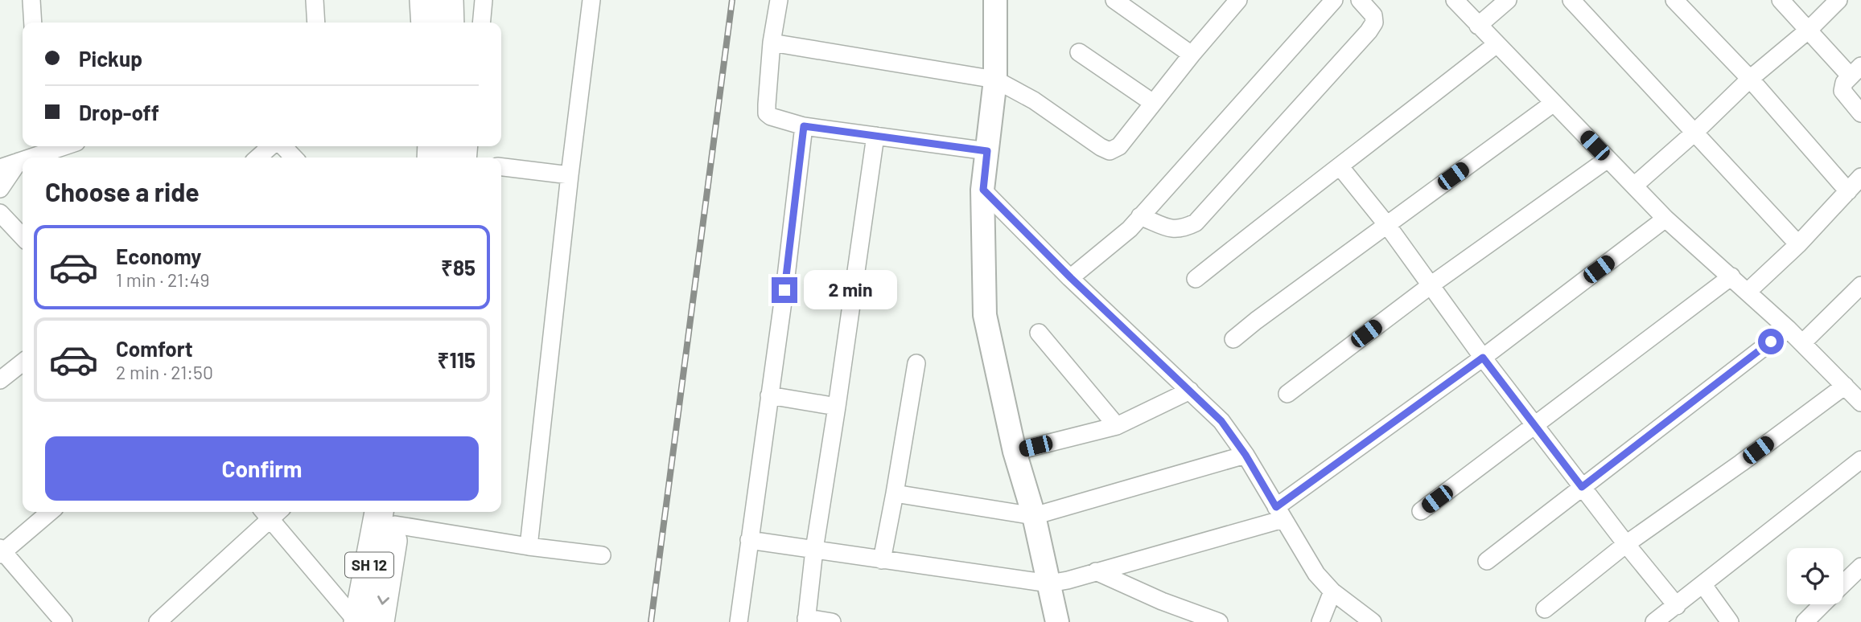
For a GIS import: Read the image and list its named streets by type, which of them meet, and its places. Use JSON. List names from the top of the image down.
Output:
{
  "streets": {
    "main road": ["SH 12"]
  },
  "page": {
    "banner": ["Pickup", "Drop-off"],
    "heading": "Choose a ride",
    "list": [
      {
        "name": "Economy",
        "note": "1 min · 21:49",
        "value": "₹85"
      },
      {
        "name": "Comfort",
        "note": "2 min · 21:50",
        "value": "₹115"
      }
    ],
    "bubble": "2 min",
    "buttons": "Confirm"
  }
}
